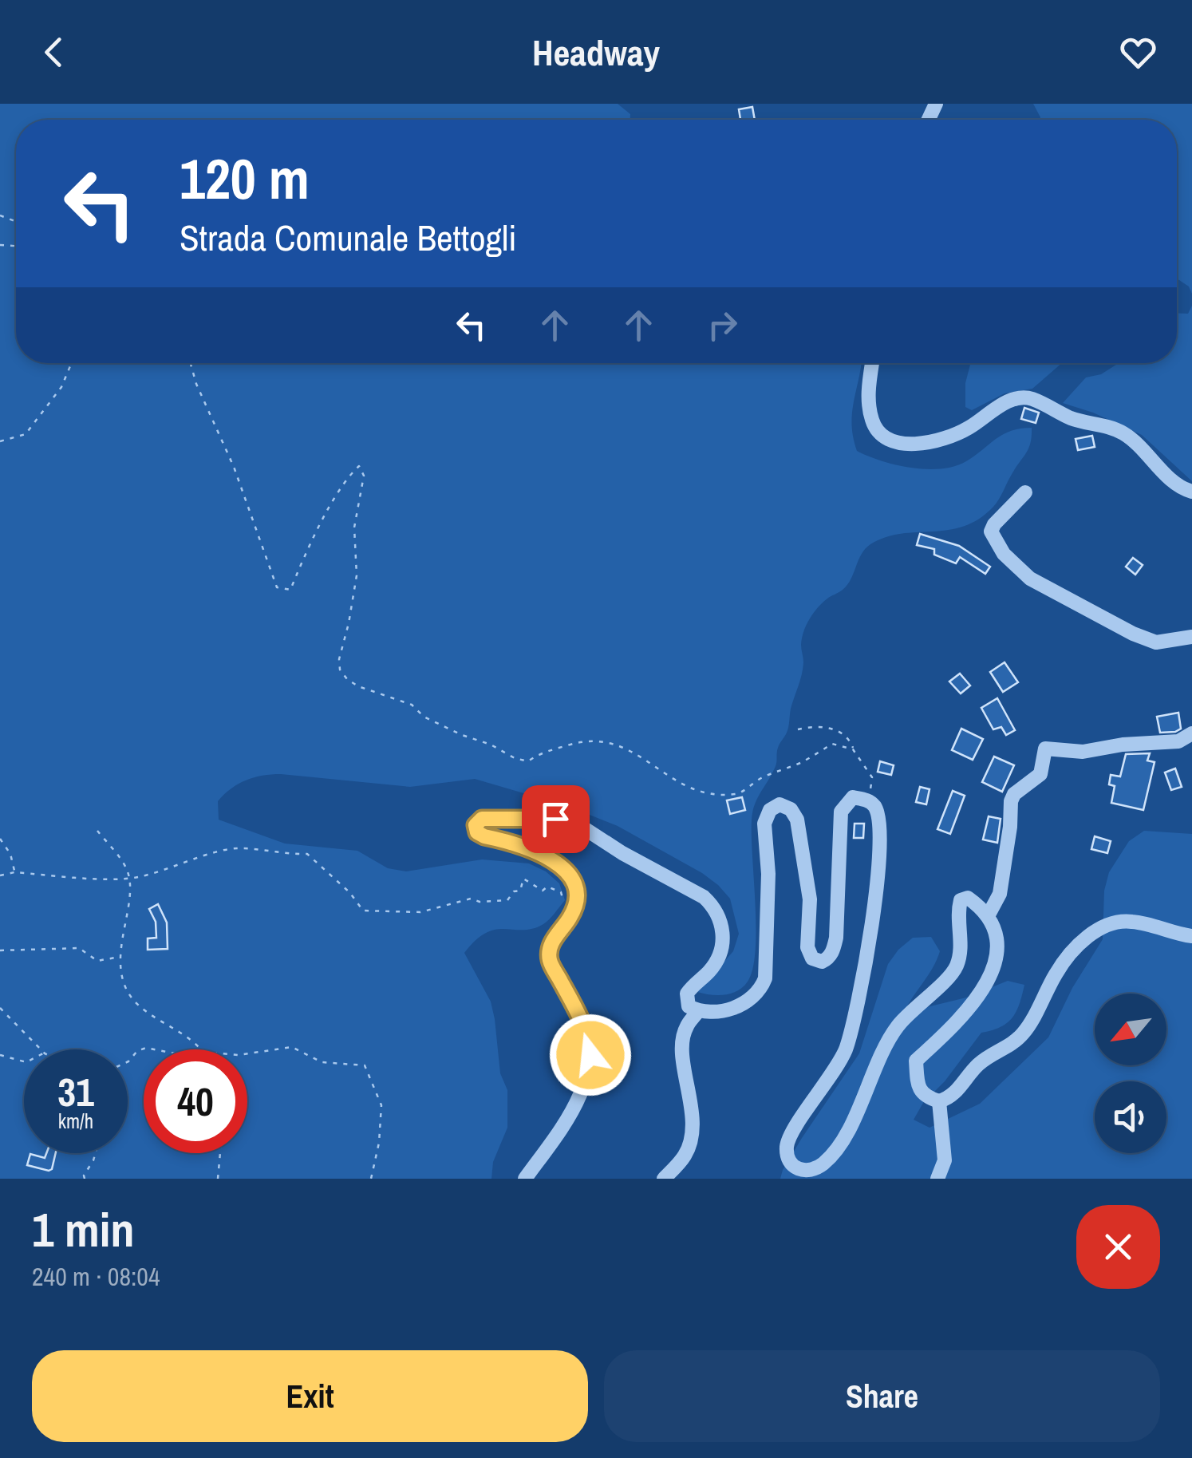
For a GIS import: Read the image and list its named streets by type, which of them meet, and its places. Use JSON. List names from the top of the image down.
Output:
{
  "north": "bottom left",
  "page": {
    "header": "Headway",
    "turn": ["120 m", "Strada Comunale Bettogli"],
    "speed": "31 km/h",
    "limit": "40",
    "heading": ["1 min", "240 m · 08:04"],
    "buttons": ["Exit", "Share"]
  }
}
